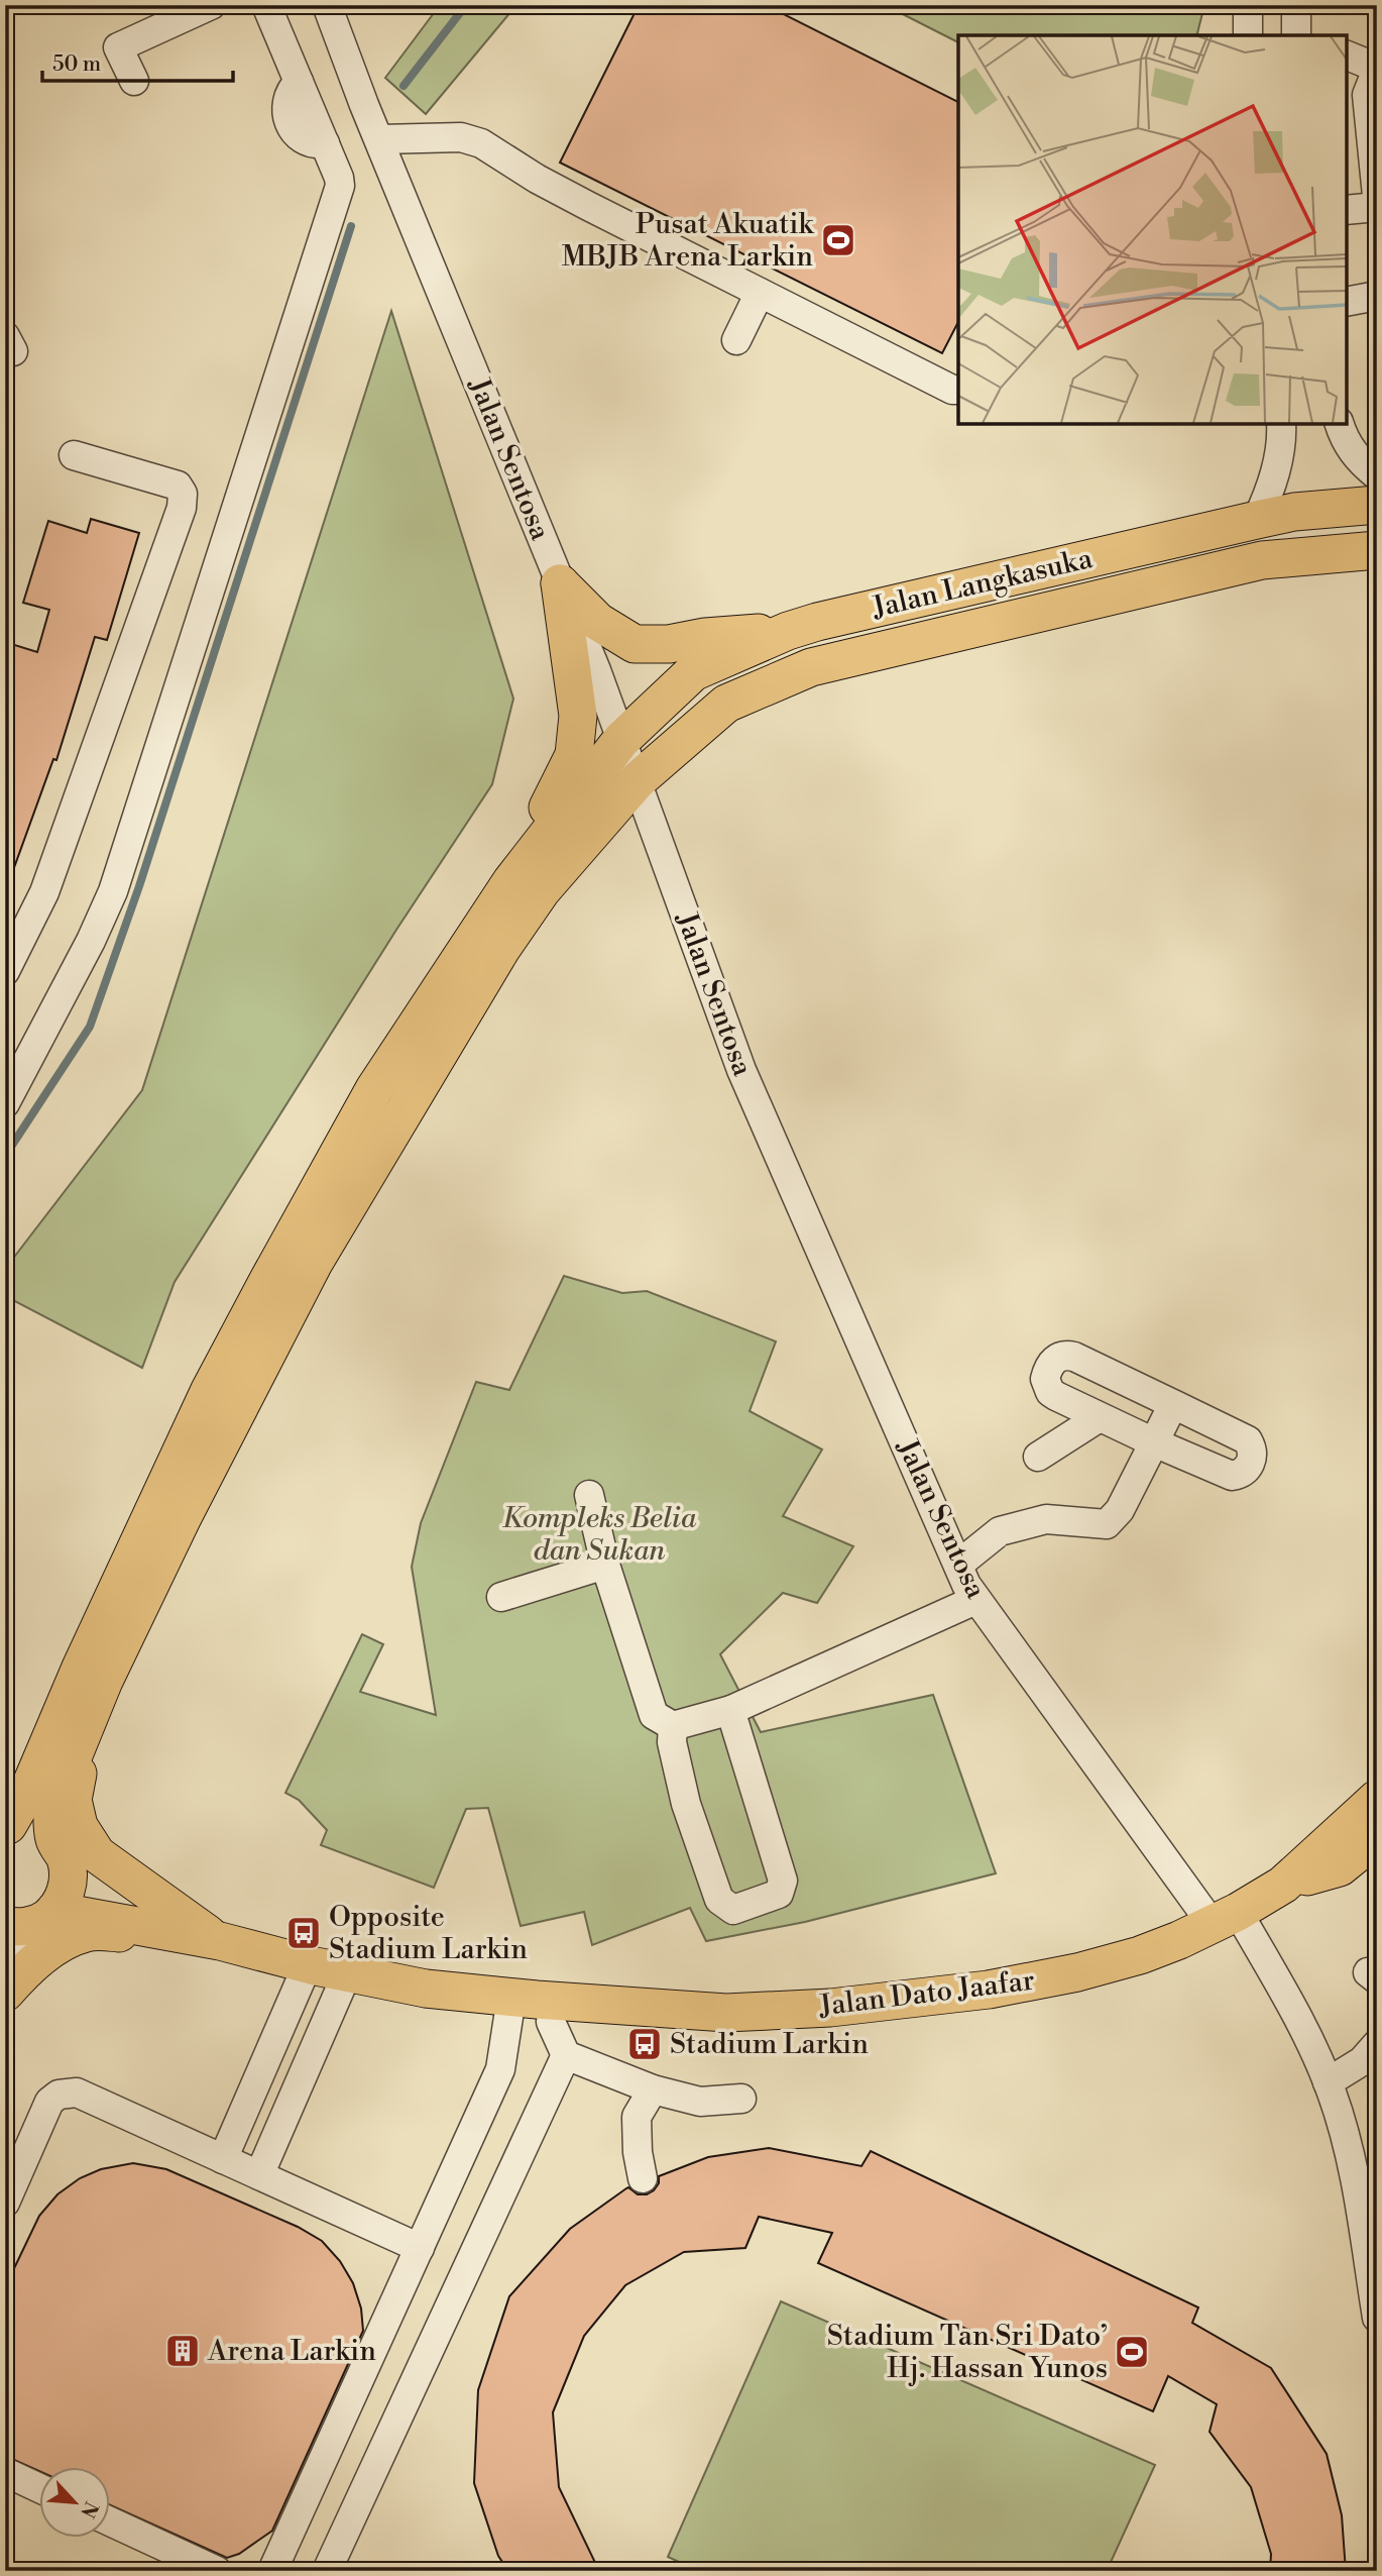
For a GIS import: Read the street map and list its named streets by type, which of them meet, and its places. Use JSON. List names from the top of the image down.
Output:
{
  "streets": {
    "main road": ["Jalan Langkasuka", "Jalan Dato Jaafar"],
    "street": ["Jalan Sentosa"]
  },
  "crossings": [
    ["Jalan Sentosa", "Jalan Langkasuka"],
    ["Jalan Sentosa", "Jalan Dato Jaafar"]
  ],
  "parks": ["Kompleks Belia dan Sukan"],
  "places": {
    "sports": ["Pusat Akuatik MBJB Arena Larkin", "Stadium Tan Sri Dato’ Hj. Hassan Yunos"],
    "bus stop": ["Opposite Stadium Larkin", "Stadium Larkin"],
    "building": ["Arena Larkin"]
  },
  "scale_bar": "50 m",
  "north": "bottom right"
}
